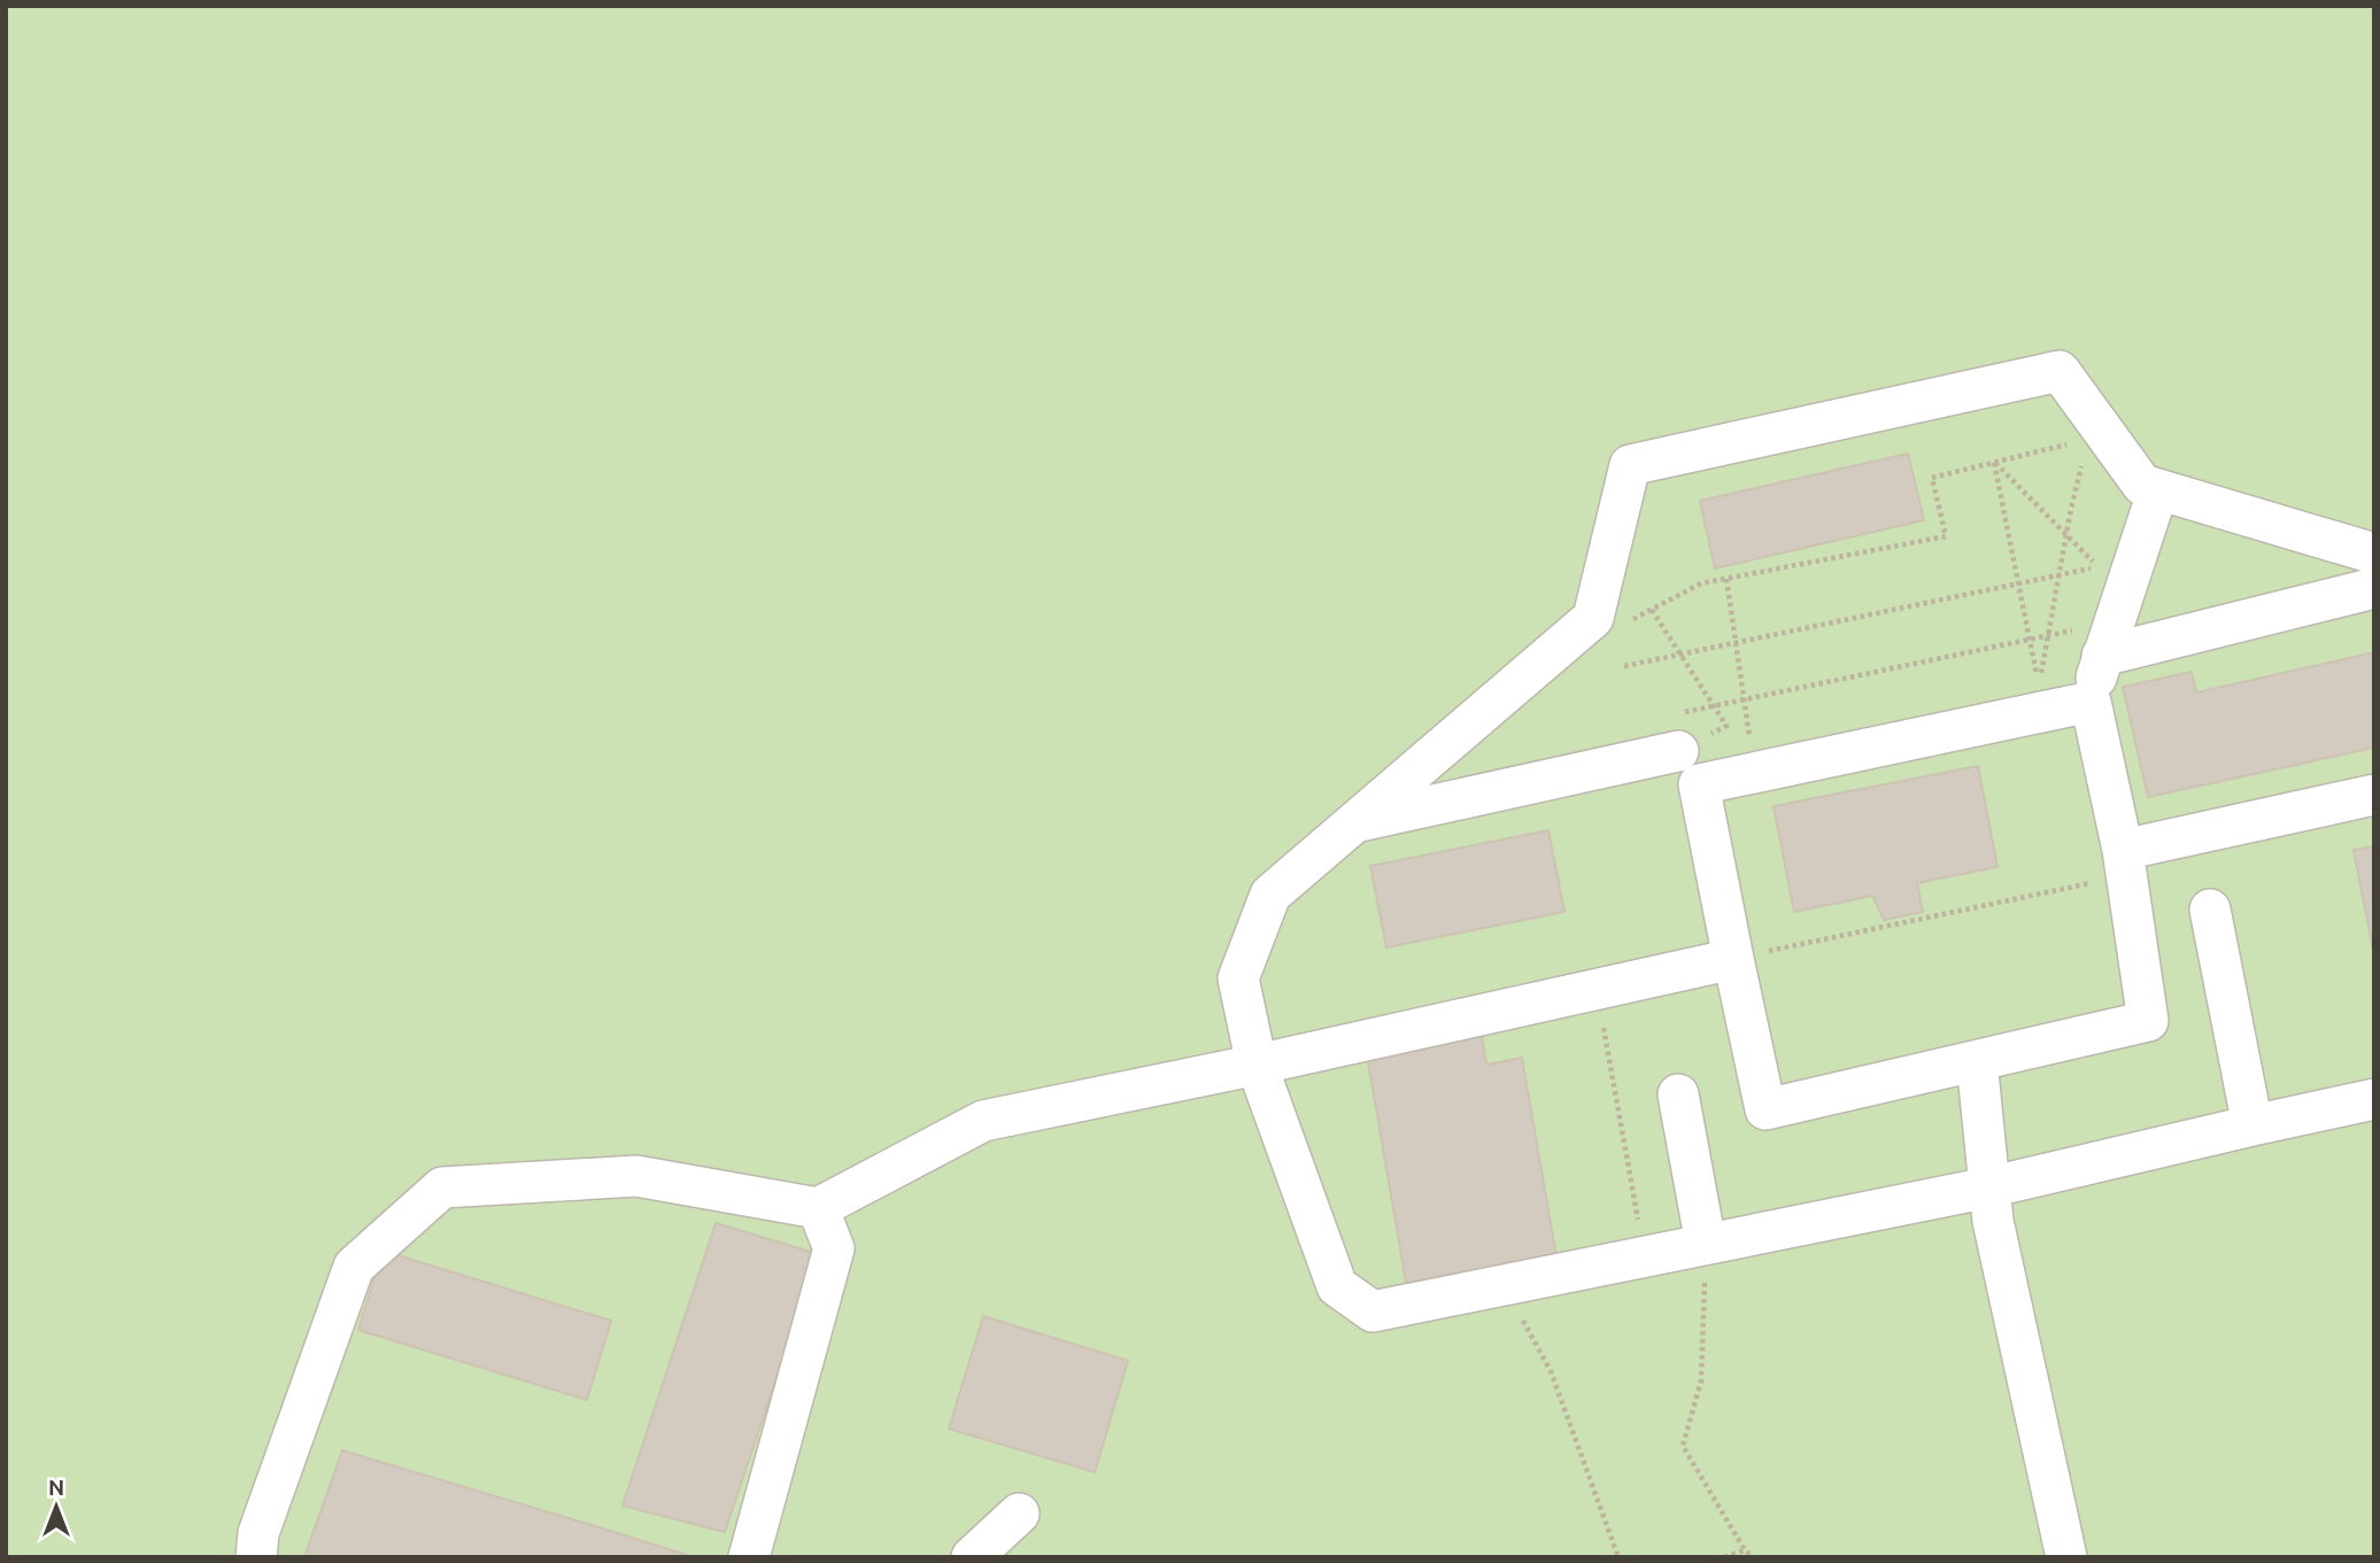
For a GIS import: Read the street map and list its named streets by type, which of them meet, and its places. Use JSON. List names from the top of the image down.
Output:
{
  "north": "top"
}
